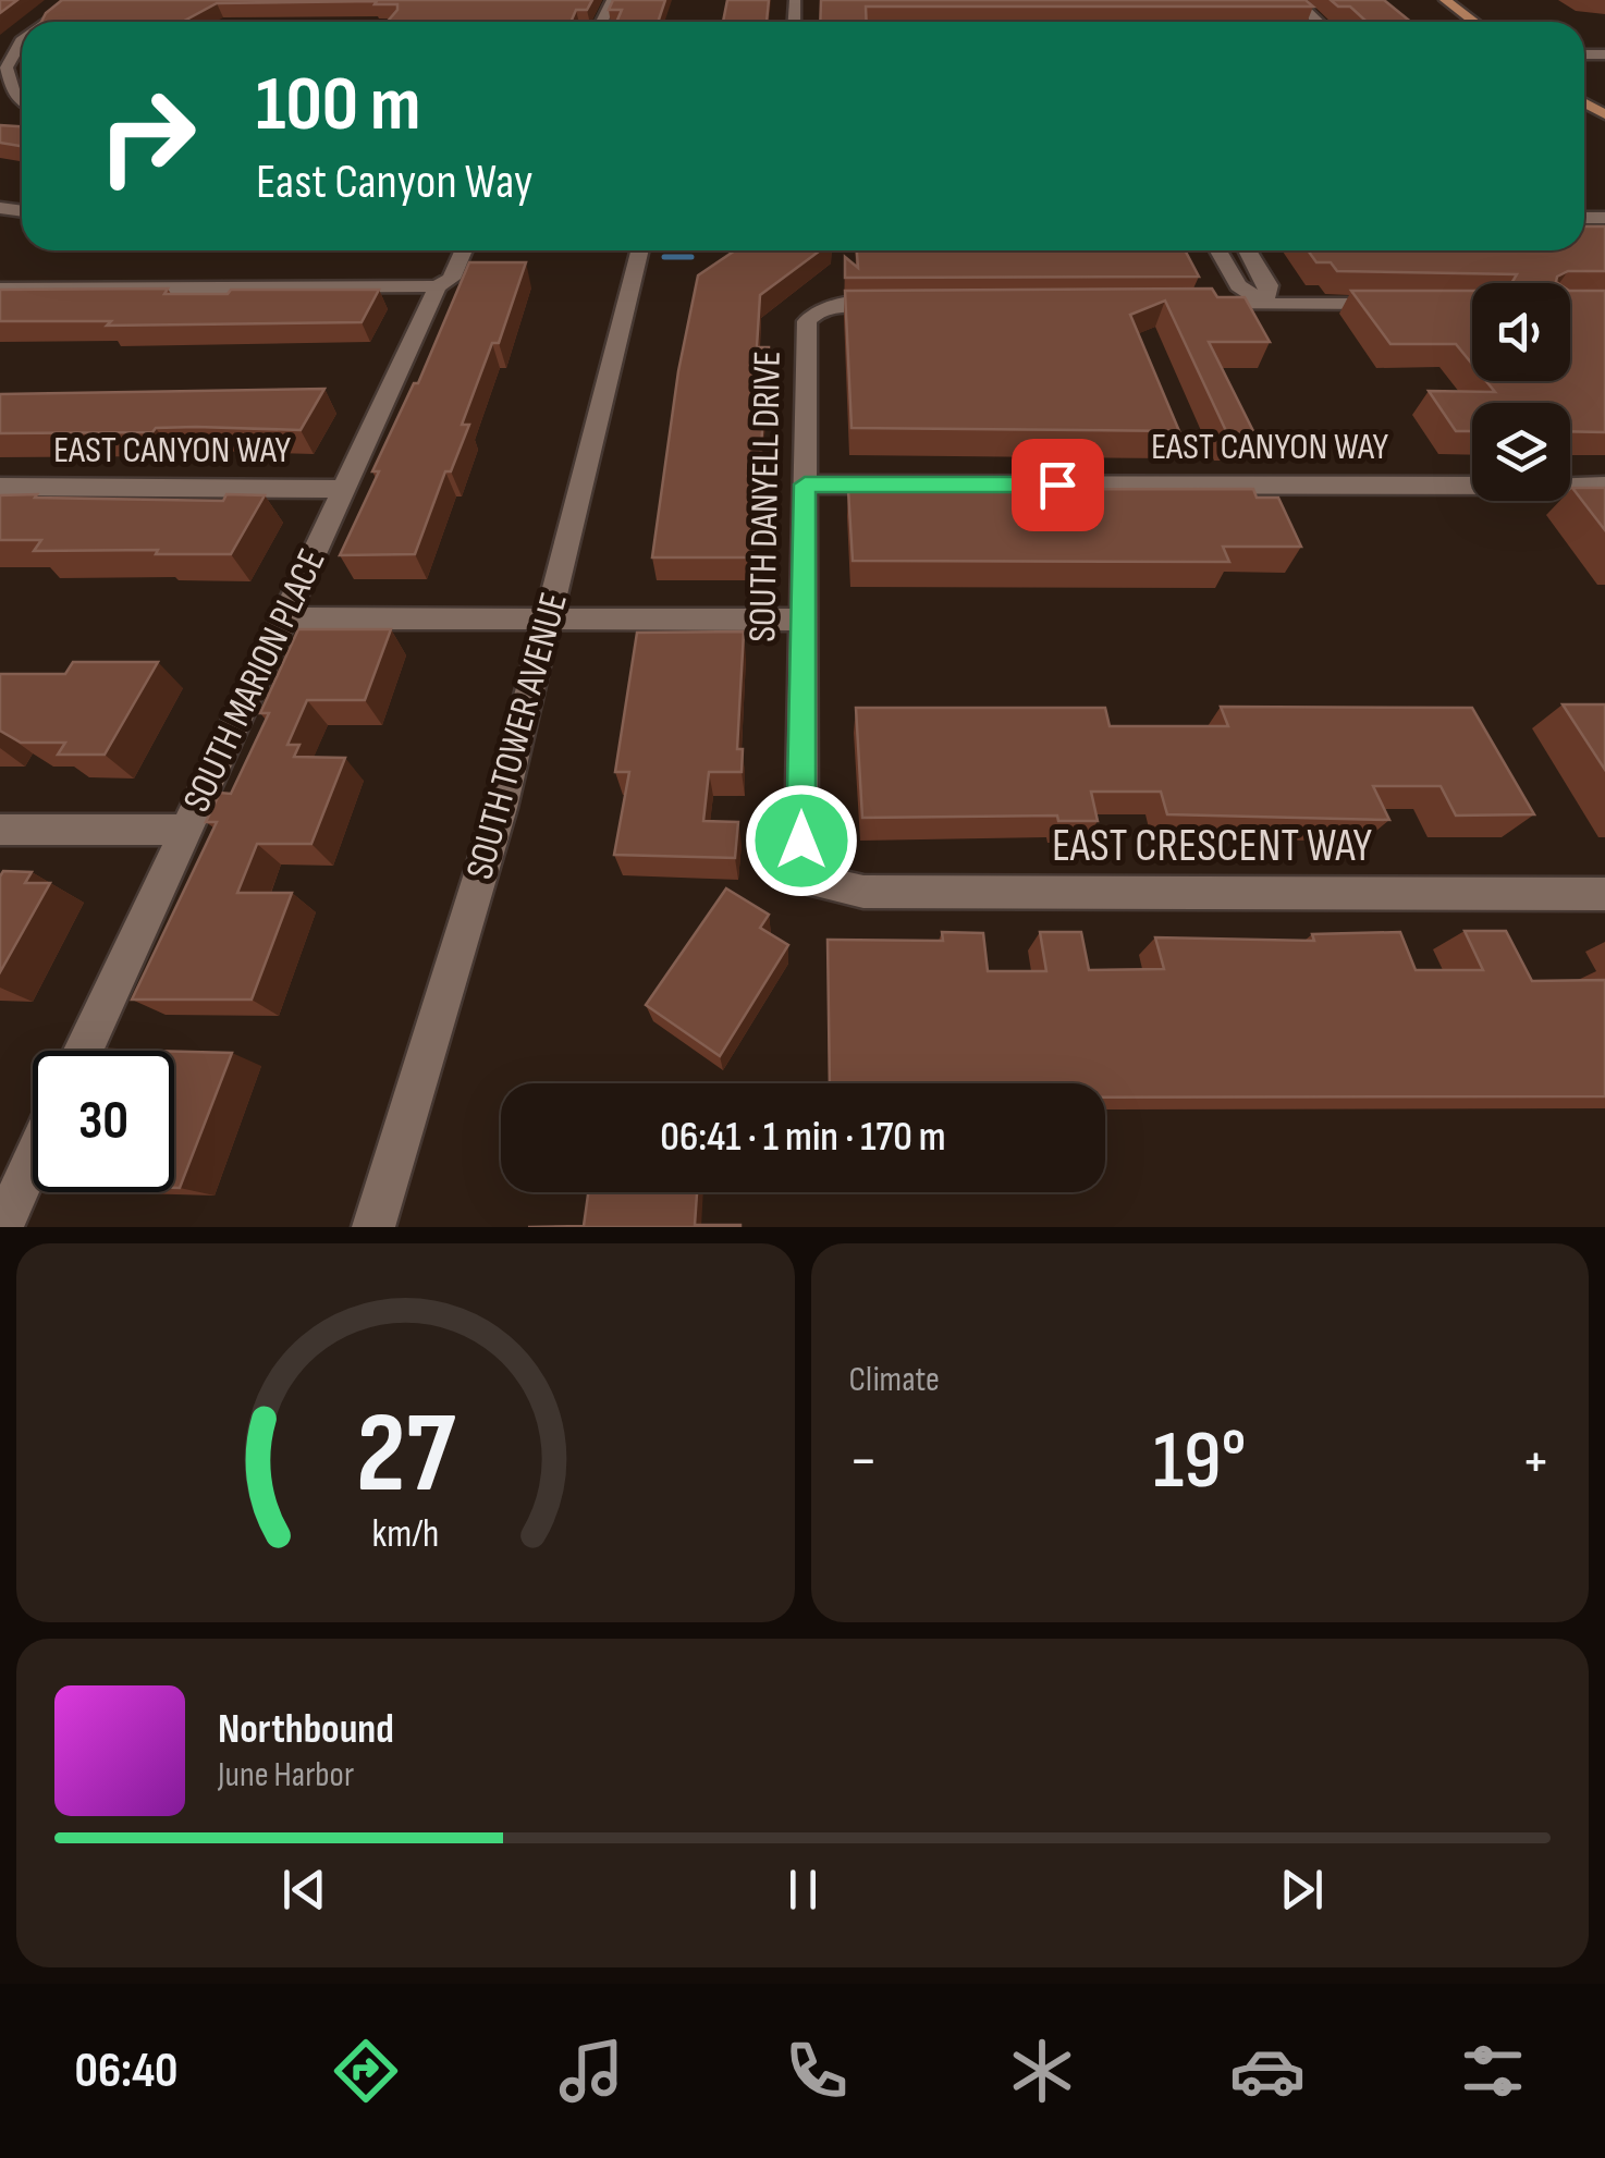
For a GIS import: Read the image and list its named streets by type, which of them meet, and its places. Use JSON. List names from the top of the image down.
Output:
{
  "streets": {
    "street": [
      "EAST CANYON WAY",
      "SOUTH DANYELL DRIVE",
      "SOUTH MARION PLACE",
      "SOUTH TOWER AVENUE",
      "EAST CRESCENT WAY"
    ]
  },
  "crossings": [
    ["EAST CANYON WAY", "SOUTH DANYELL DRIVE"],
    ["EAST CANYON WAY", "SOUTH MARION PLACE"],
    ["SOUTH DANYELL DRIVE", "EAST CRESCENT WAY"]
  ],
  "page": {
    "turn": ["100 m", "East Canyon Way"],
    "limit": "30",
    "trip": "06:41 · 1 min · 170 m",
    "tile": "Climate",
    "heat": ["−", "19°", "+"],
    "song": ["Northbound", "June Harbor"],
    "tabs": "06:40",
    "gauge": ["27", "km/h"]
  }
}
